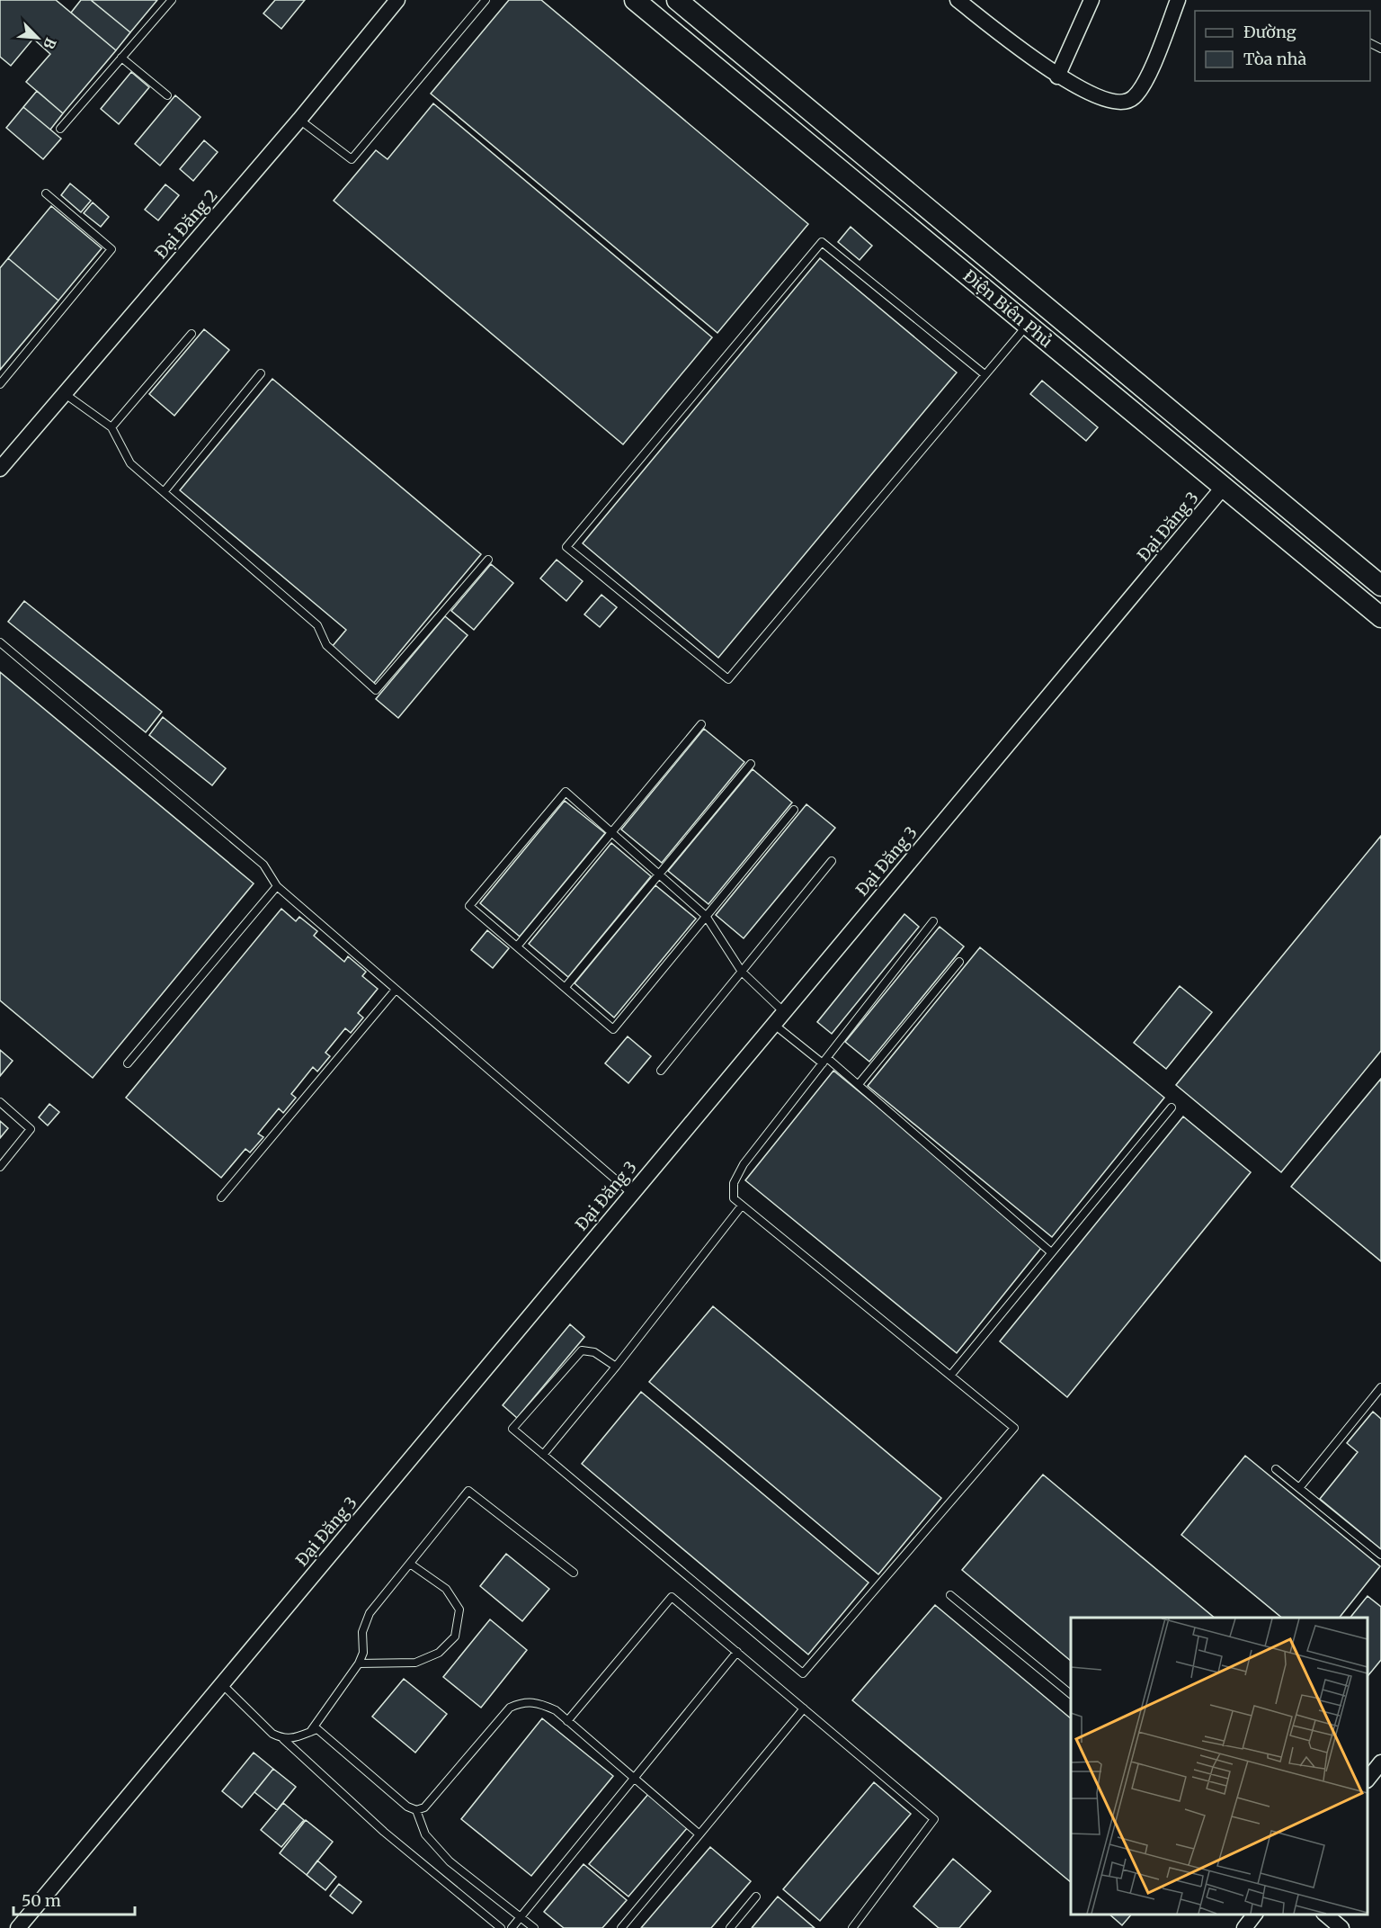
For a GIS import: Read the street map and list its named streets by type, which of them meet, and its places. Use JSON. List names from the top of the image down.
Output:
{
  "streets": {
    "main road": ["Điện Biên Phủ"],
    "street": ["Đại Đăng 2", "Đại Đăng 3"]
  },
  "crossings": [
    ["Điện Biên Phủ", "Đại Đăng 3"]
  ],
  "legend": ["Đường", "Tòa nhà"],
  "scale_bar": "50 m",
  "north": "bottom right"
}
